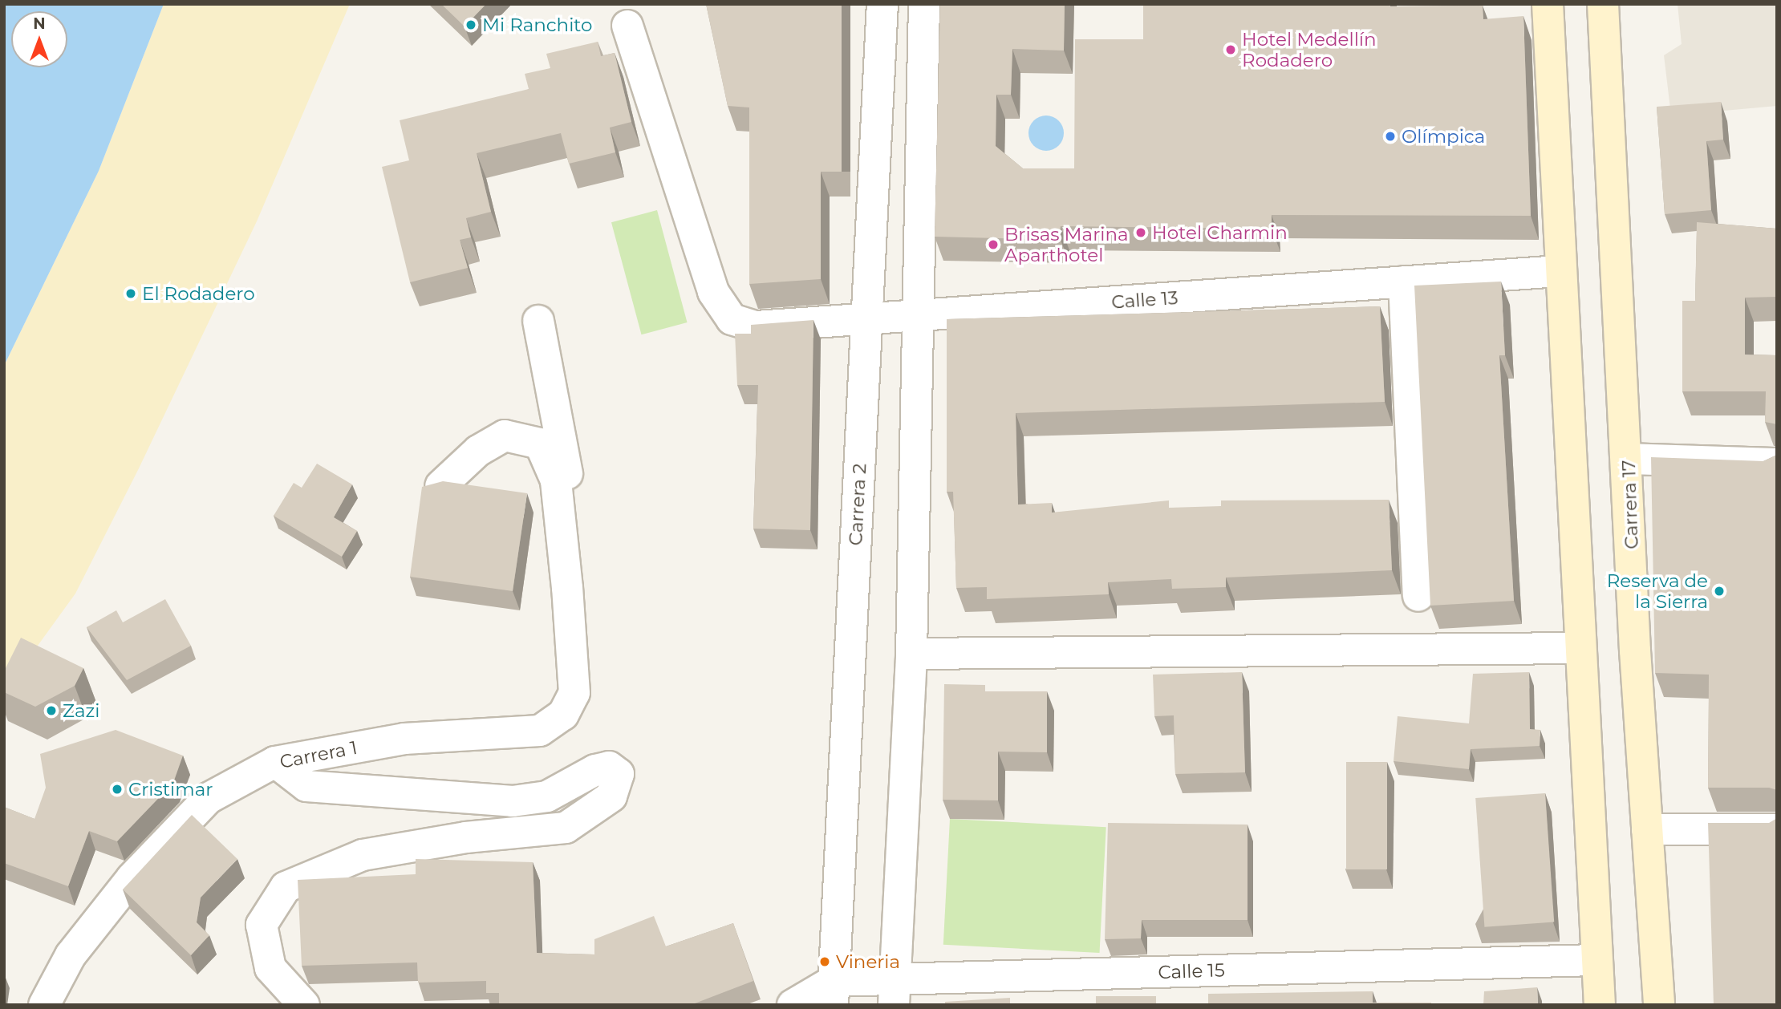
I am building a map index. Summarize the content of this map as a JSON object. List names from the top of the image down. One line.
{"streets":{"main road":["Carrera 17"],"street":["Calle 13","Carrera 2","Carrera 1","Calle 15"]},"crossings":[["Calle 13","Carrera 2"],["Carrera 2","Calle 15"]],"places":["Mi Ranchito","Hotel Medellín Rodadero","Olímpica","Hotel Charmin","Brisas Marina Aparthotel","El Rodadero","Reserva de la Sierra","Zazi","Cristimar","Vineria"],"north":"top"}
